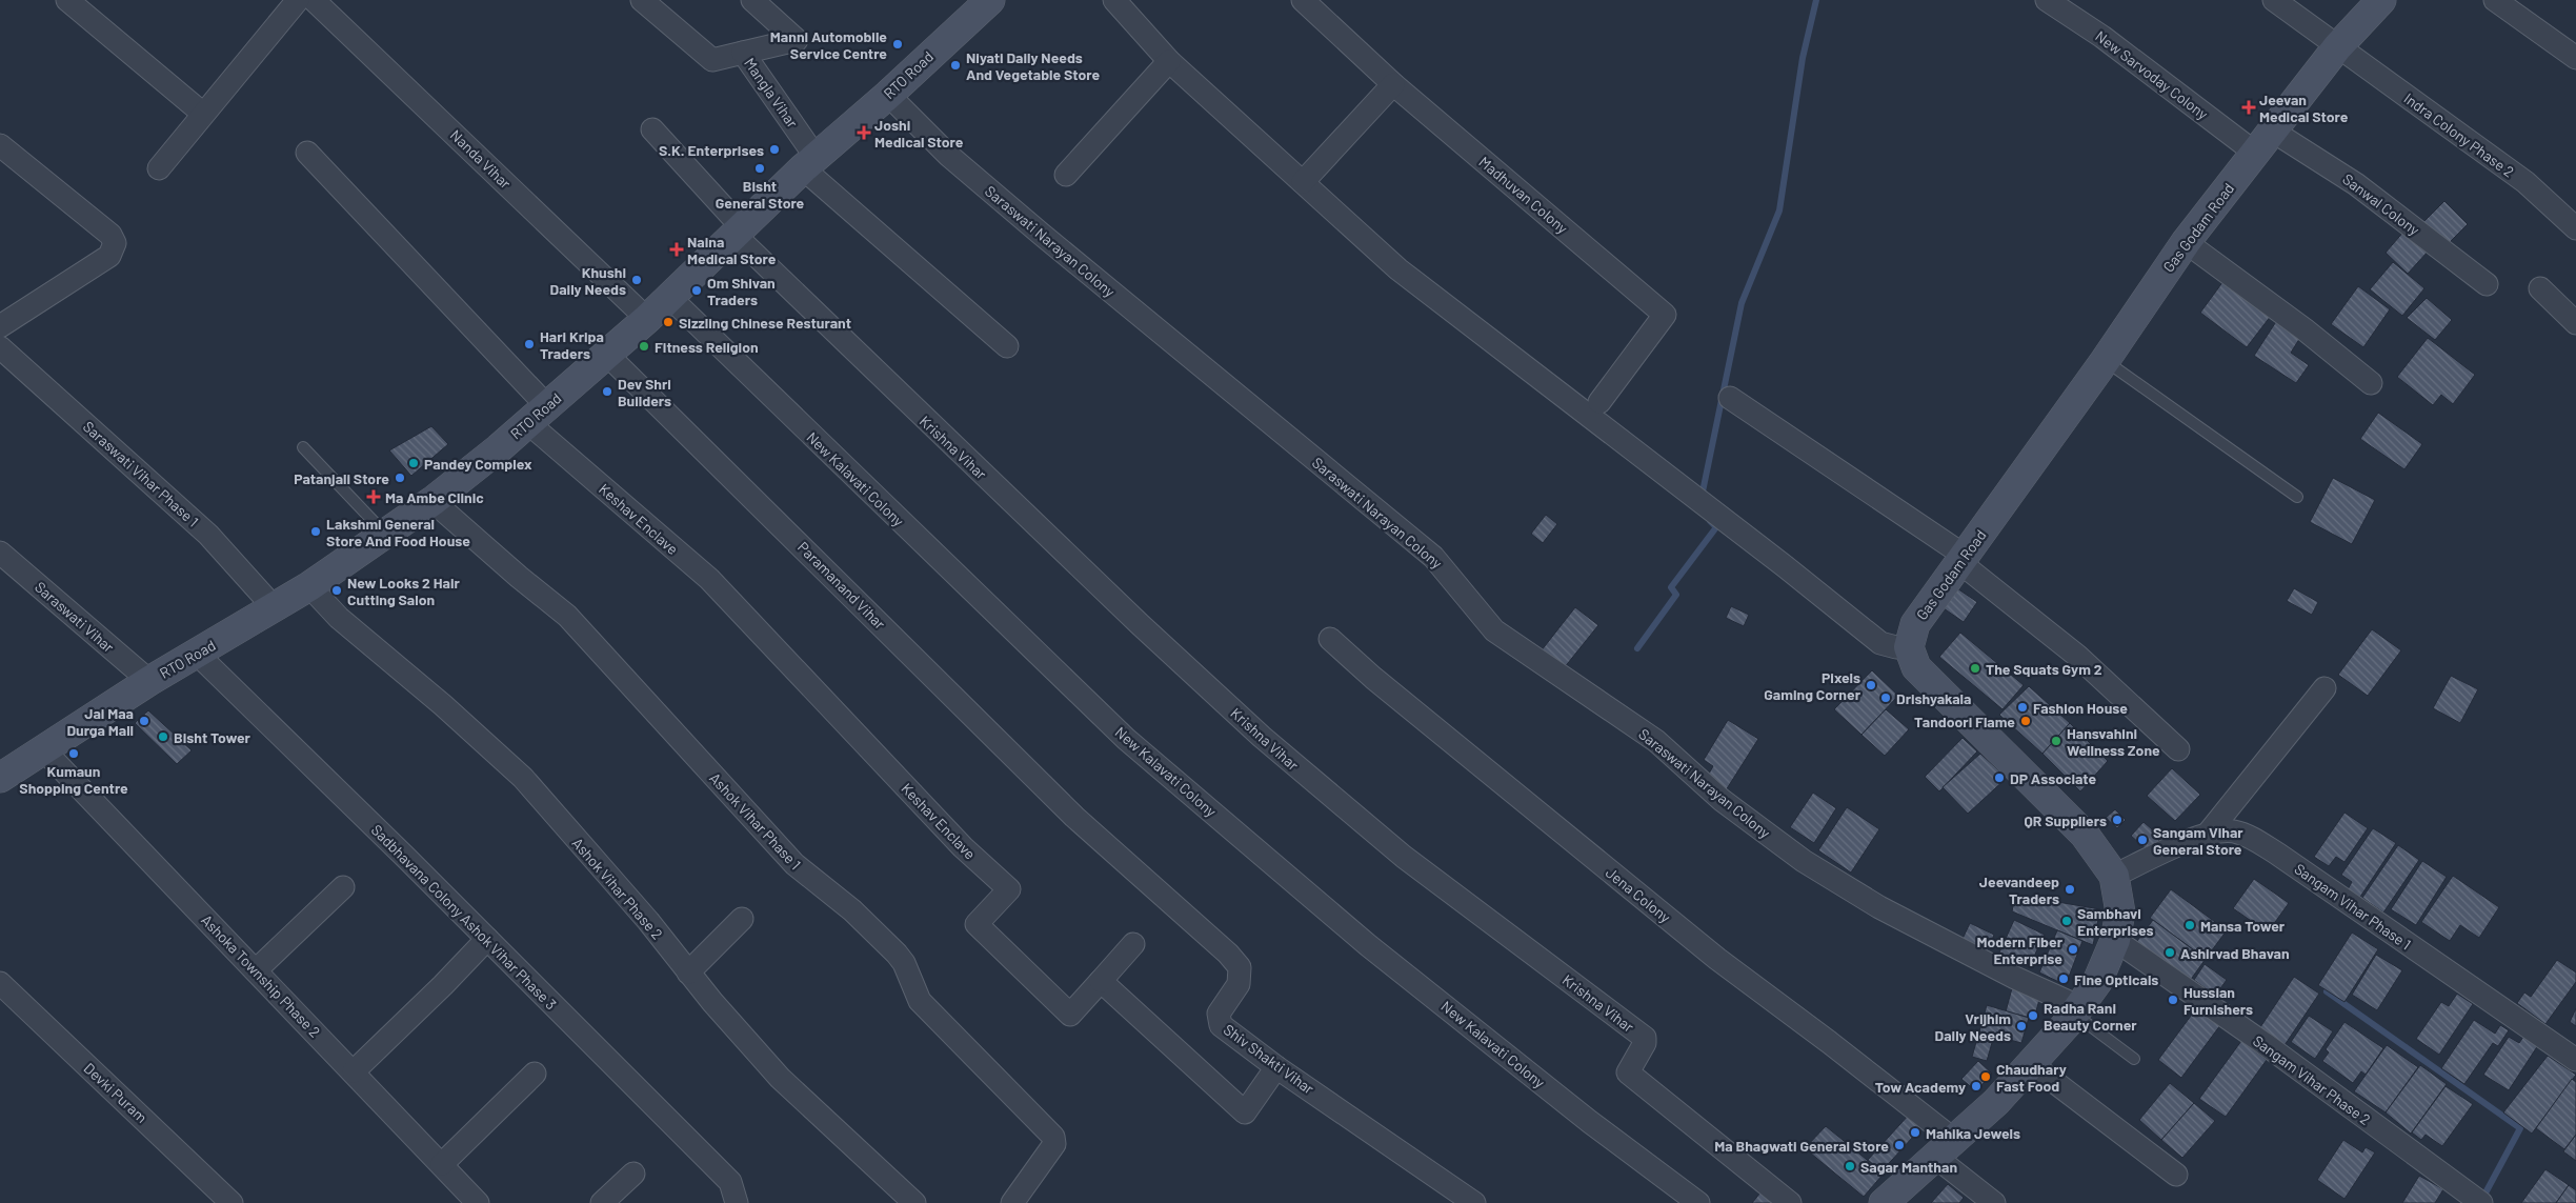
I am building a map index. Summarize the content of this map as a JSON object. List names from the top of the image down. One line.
{"streets":{"main road":["RTO Road","Gas Godam Road"],"street":["New Sarvoday Colony","Mangla Vihar","Indra Colony Phase 2","Nanda Vihar","Madhuvan Colony","Sanwal Colony","Saraswati Narayan Colony","Krishna Vihar","Saraswati Vihar Phase 1","New Kalavati Colony","Keshav Enclave","Paramanand Vihar","Saraswati Vihar","Ashok Vihar Phase 1","Ashok Vihar Phase 2","Jena Colony","Sangam Vihar Phase 1","Sadbhavana Colony Ashok Vihar Phase 3","Ashoka Township Phase 2","Shiv Shakti Vihar","Sangam Vihar Phase 2","Devki Puram"]},"crossings":[["RTO Road","Mangla Vihar"],["RTO Road","Nanda Vihar"],["RTO Road","Saraswati Narayan Colony"],["RTO Road","Krishna Vihar"],["RTO Road","Saraswati Vihar Phase 1"],["RTO Road","New Kalavati Colony"],["RTO Road","Keshav Enclave"],["RTO Road","Paramanand Vihar"],["RTO Road","Saraswati Vihar"],["RTO Road","Ashok Vihar Phase 1"],["RTO Road","Ashok Vihar Phase 2"],["RTO Road","Sadbhavana Colony Ashok Vihar Phase 3"],["RTO Road","Ashoka Township Phase 2"],["New Sarvoday Colony","Sanwal Colony"],["New Sarvoday Colony","Gas Godam Road"],["Indra Colony Phase 2","Gas Godam Road"],["Sanwal Colony","Gas Godam Road"],["Paramanand Vihar","Shiv Shakti Vihar"]],"places":{"other":["Manni Automobile Service Centre","Niyati Daily Needs And Vegetable Store","S.K. Enterprises","Bisht General Store","Khushi Daily Needs","Om Shivan Traders","Sizzling Chinese Resturant","Hari Kripa Traders","Fitness Religion","Dev Shri Builders","Pandey Complex","Patanjali Store","Lakshmi General Store And Food House","New Looks 2 Hair Cutting Salon","The Squats Gym 2","Pixels Gaming Corner","Drishyakala","Fashion House","Jai Maa Durga Mall","Tandoori Flame","Bisht Tower","Hansvahini Wellness Zone","Kumaun Shopping Centre","DP Associate","QR Suppliers","Sangam Vihar General Store","Jeevandeep Traders","Sambhavi Enterprises","Mansa Tower","Modern Fiber Enterprise","Ashirvad Bhavan","Fine Opticals","Hussian Furnishers","Radha Rani Beauty Corner","Vrijhim Daily Needs","Chaudhary Fast Food","Tow Academy","Mahika Jewels","Ma Bhagwati General Store","Sagar Manthan"],"health":["Jeevan Medical Store","Joshi Medical Store","Naina Medical Store","Ma Ambe Clinic"]}}
